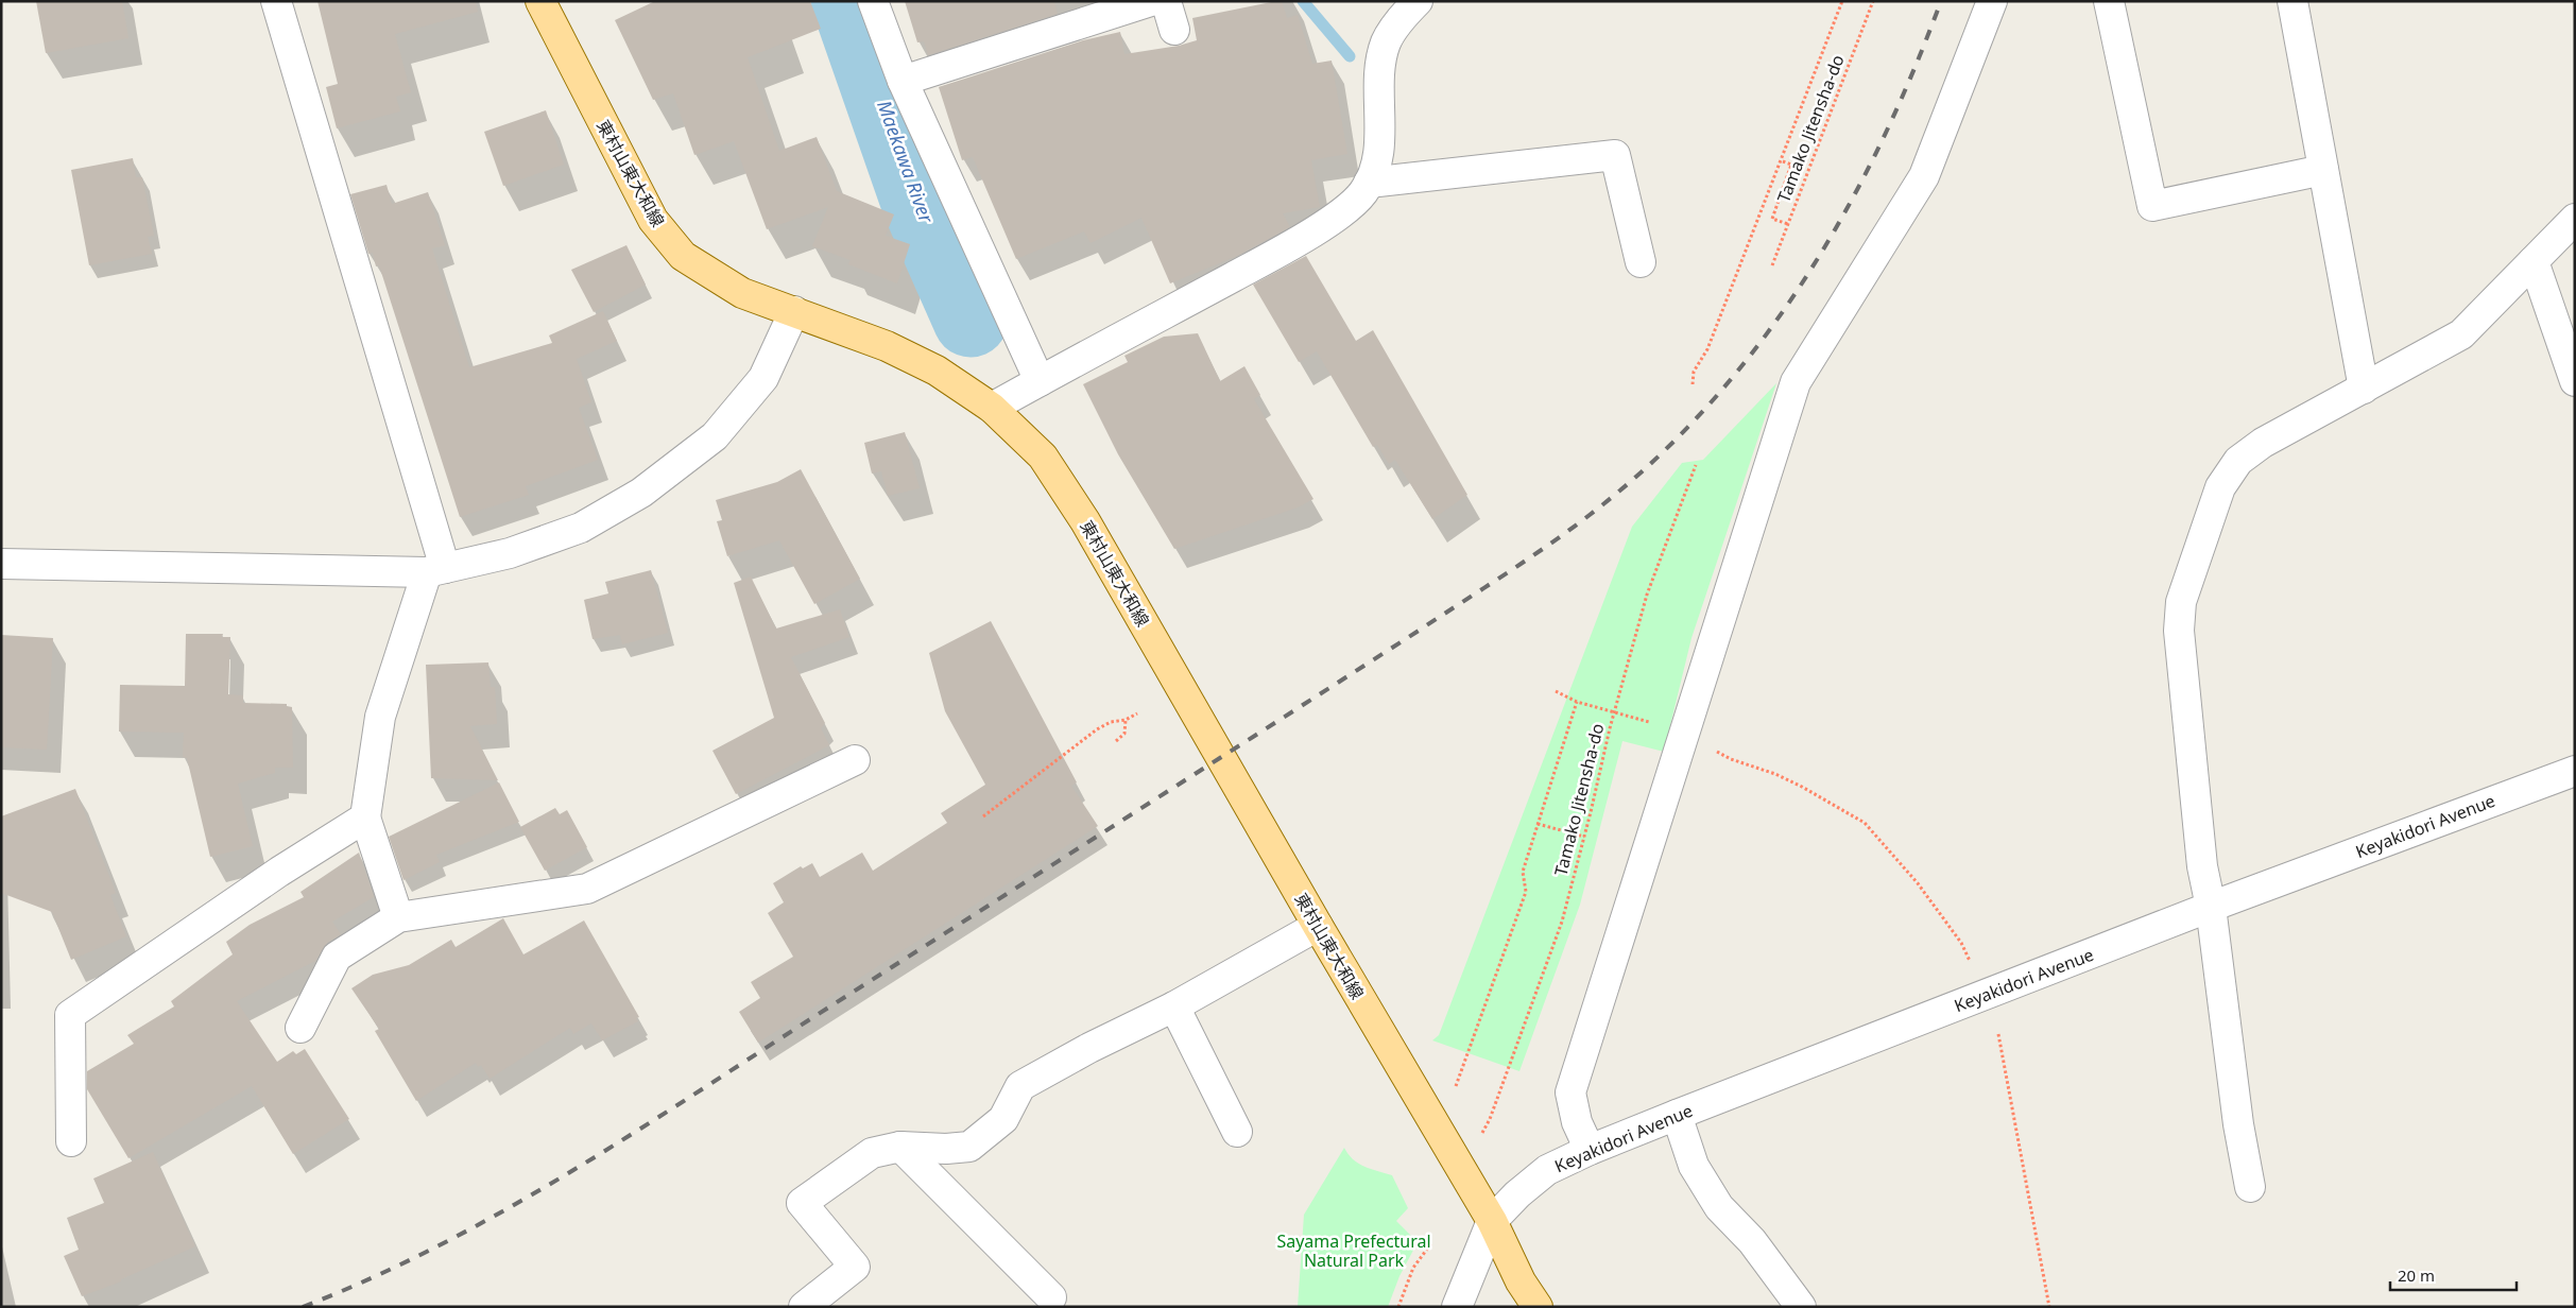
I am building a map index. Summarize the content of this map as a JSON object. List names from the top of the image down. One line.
{"streets":{"main road":["東村山東大和線"],"street":["Keyakidori Avenue"],"path":["Tamako Jitensha-do"]},"crossings":[["東村山東大和線","Keyakidori Avenue"]],"water":["Maekawa River"],"parks":["Sayama Prefectural Natural Park"],"scale_bar":"20 m"}
